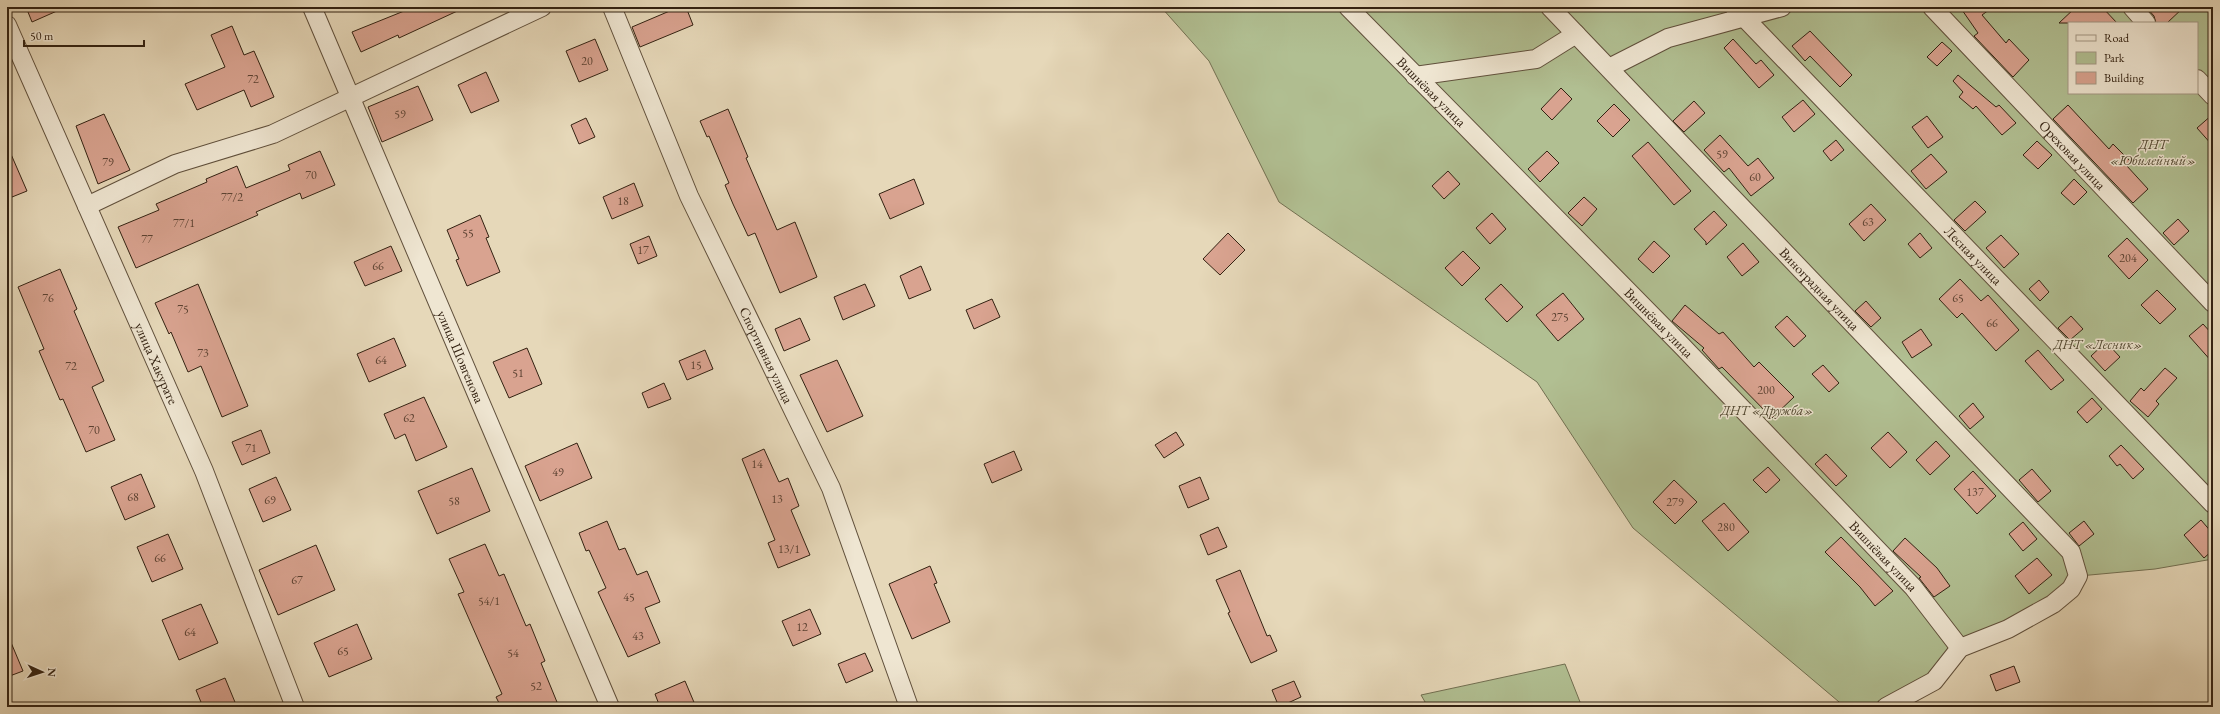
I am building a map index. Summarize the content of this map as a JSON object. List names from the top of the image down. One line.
{"streets":{"street":["Вишнёвая улица","Ореховая улица","Лесная улица","Виноградная улица","Спортивная улица","улица Шовгенова","улица Хакурате"]},"crossings":[["Вишнёвая улица","Виноградная улица"]],"parks":["ДНТ «Юбилейный»","ДНТ «Лесник»","ДНТ «Дружба»"],"house_numbers":["20","72","59","59","79","70","60","77/2","18","63","77/1","55","77","17","204","66","76","65","75","275","66","73","64","15","72","51","200","62","70","71","14","49","137","68","13","69","58","279","280","13/1","66","67","45","54/1","12","64","43","65","54","52"],"legend":["Road","Park","Building"],"scale_bar":"50 m","north":"right"}
